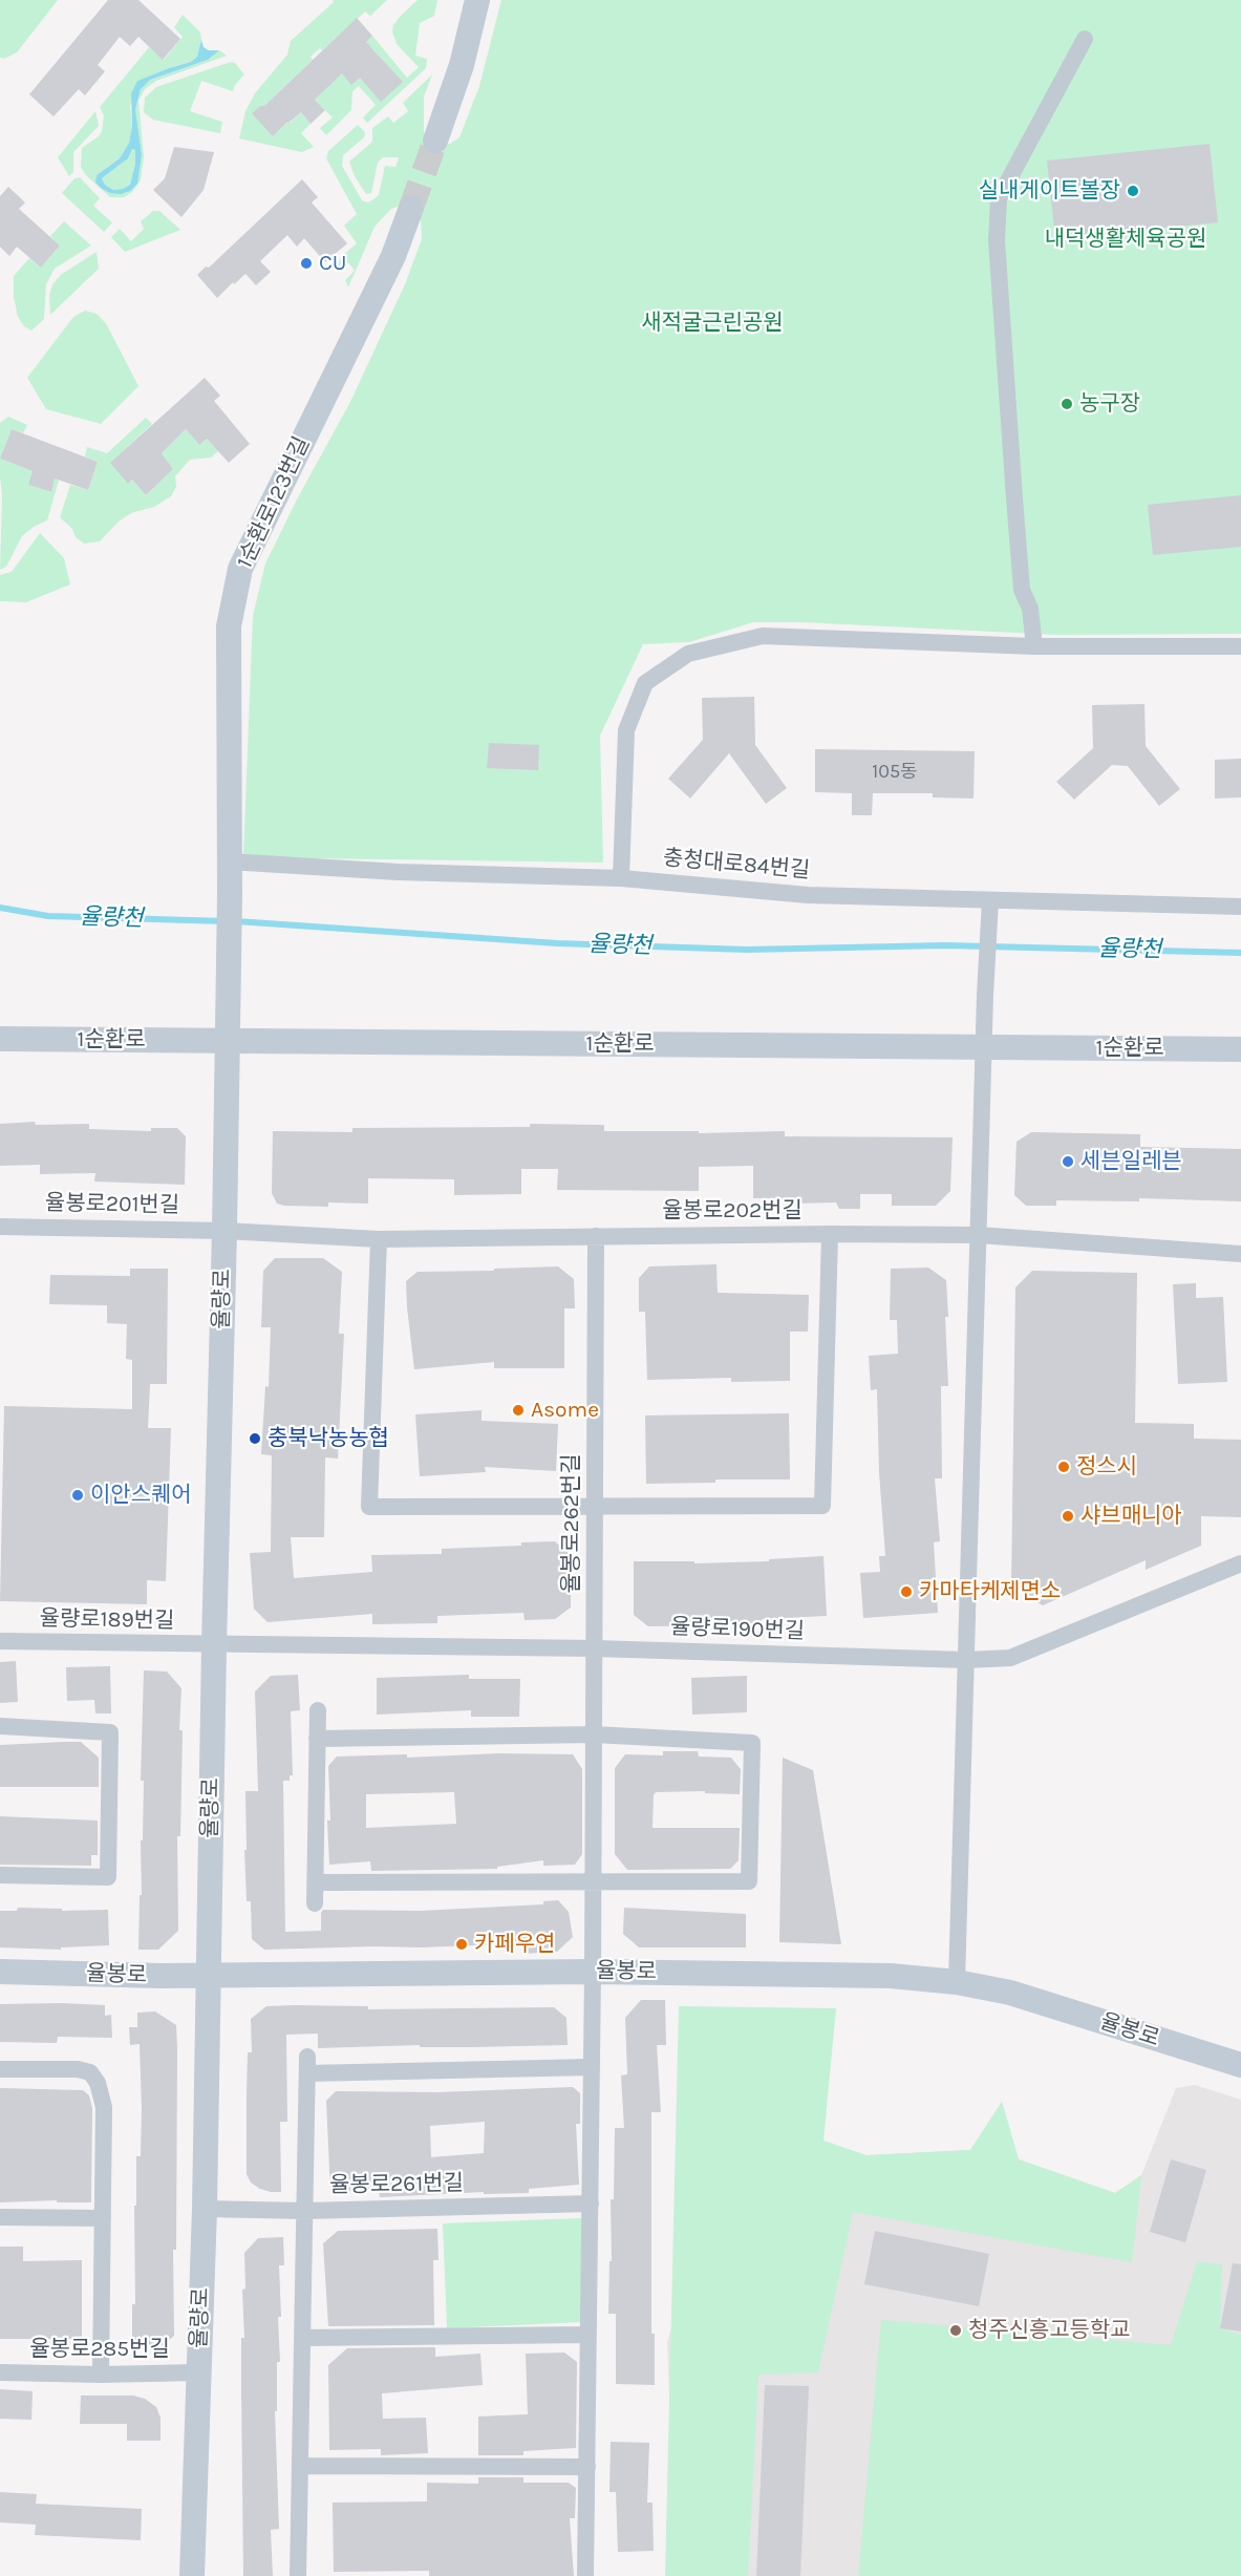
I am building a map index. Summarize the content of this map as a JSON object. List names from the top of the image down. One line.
{"streets":{"street":["1순환로123번길","충청대로84번길","1순환로","율봉로201번길","율봉로202번길","율량로","율봉로262번길","율량로189번길","율량로190번길","율봉로","율봉로261번길","율봉로285번길"]},"crossings":[["1순환로123번길","충청대로84번길"],["1순환로123번길","율량로"],["1순환로","율량로"],["율봉로201번길","율봉로202번길"],["율봉로201번길","율량로"],["율봉로202번길","율량로"],["율봉로202번길","율봉로262번길"],["율량로","율량로189번길"],["율량로","율량로190번길"],["율량로","율봉로"],["율량로","율봉로261번길"],["율량로","율봉로285번길"],["율봉로262번길","율량로190번길"],["율봉로262번길","율봉로"],["율량로189번길","율량로190번길"]],"water":["율량천"],"parks":["내덕생활체육공원","새적굴근린공원"],"places":["실내게이트볼장","CU","농구장","세븐일레븐","Asome","충북낙농농협","정스시","이안스퀘어","샤브매니아","카마타케제면소","카페우연","청주신흥고등학교"],"house_numbers":["105동"]}
